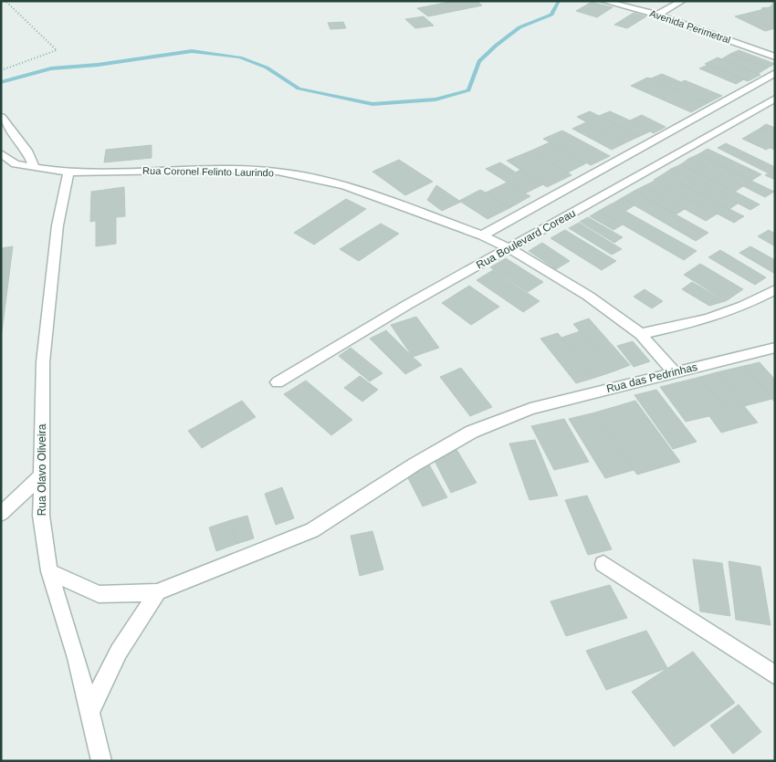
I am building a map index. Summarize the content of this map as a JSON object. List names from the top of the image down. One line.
{"streets":{"street":["Avenida Perimetral","Rua Coronel Felinto Laurindo","Rua Boulevard Coreau","Rua das Pedrinhas","Rua Olavo Oliveira"]},"crossings":[["Rua Coronel Felinto Laurindo","Rua Boulevard Coreau"],["Rua Coronel Felinto Laurindo","Rua das Pedrinhas"],["Rua Coronel Felinto Laurindo","Rua Olavo Oliveira"]]}
